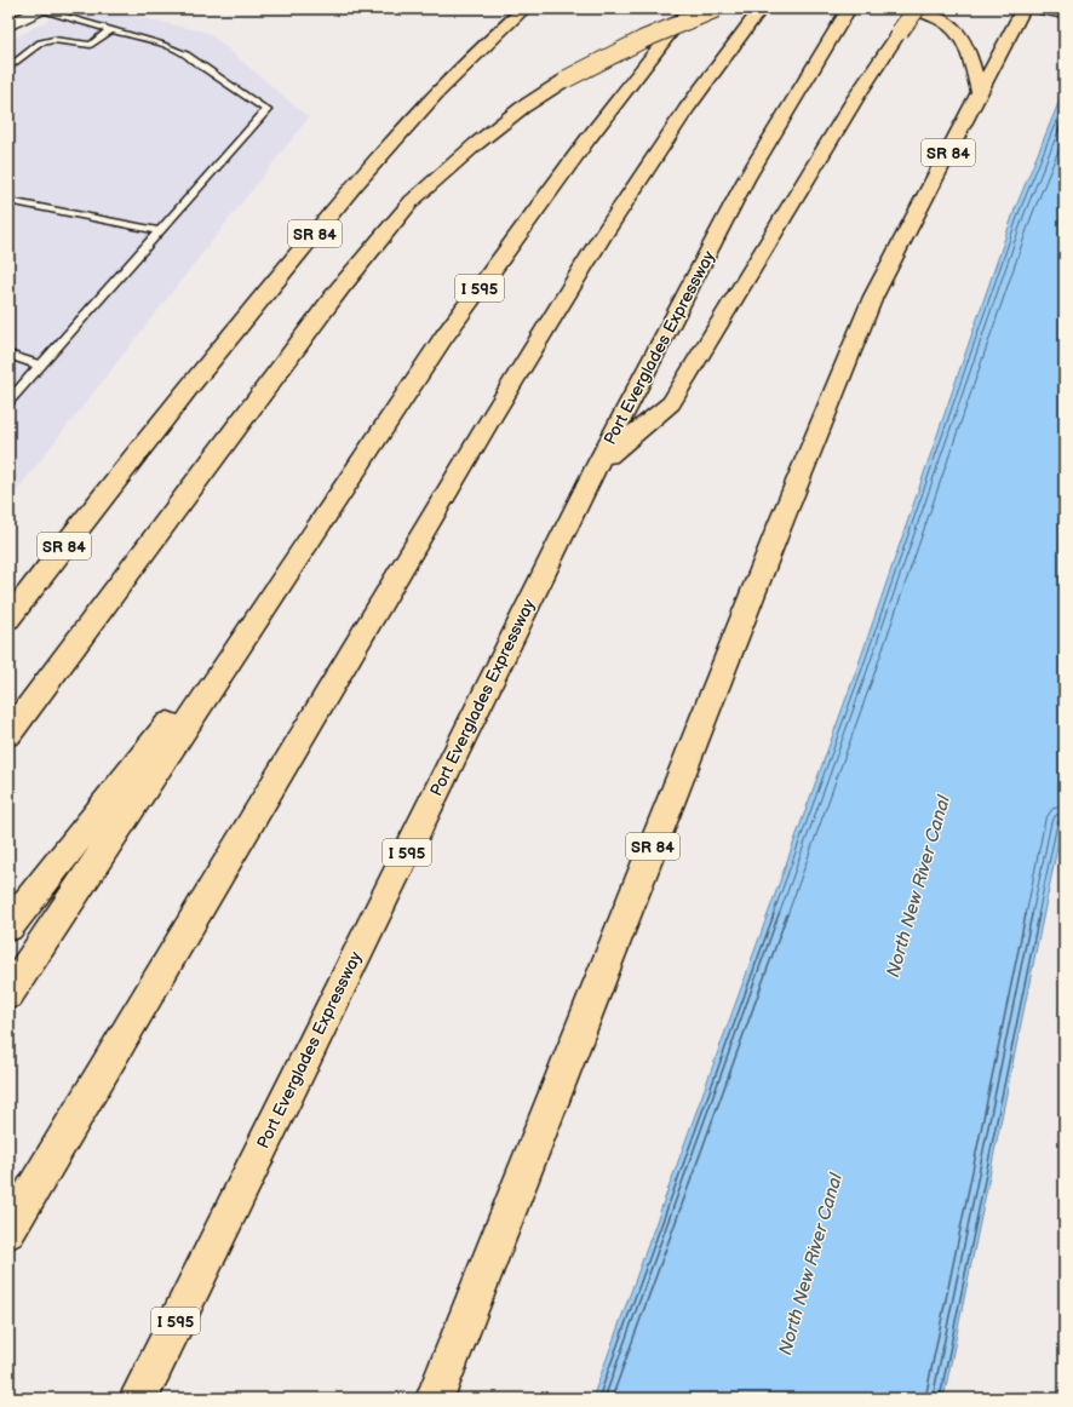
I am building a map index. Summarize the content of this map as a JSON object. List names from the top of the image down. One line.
{"streets":{"main road":["SR 84","I 595","Port Everglades Expressway"]},"water":["North New River Canal"]}
